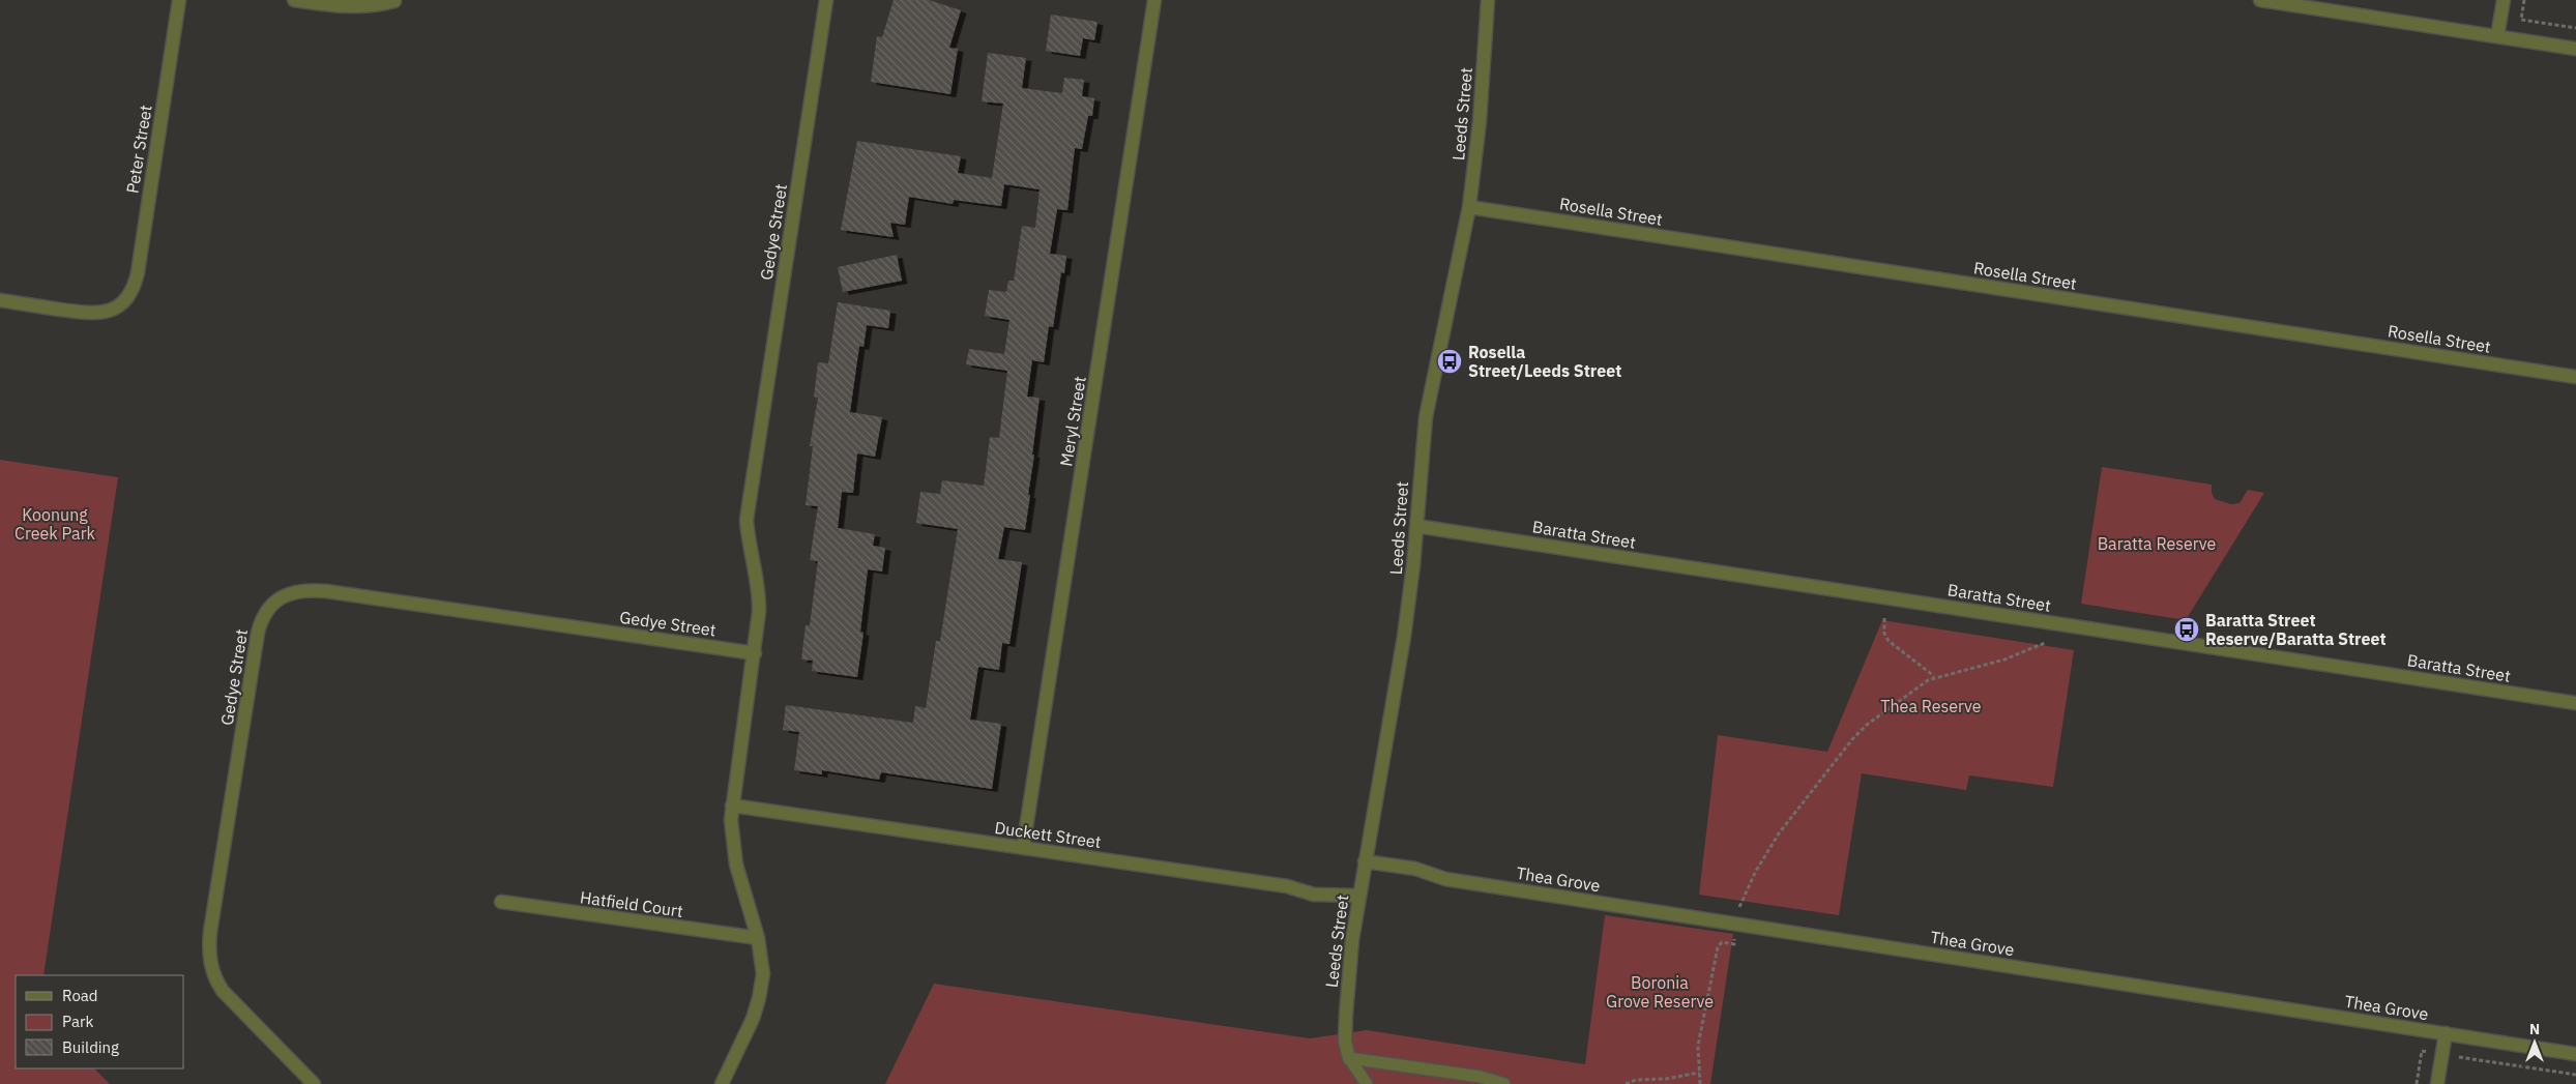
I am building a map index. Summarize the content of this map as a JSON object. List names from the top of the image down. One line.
{"streets":{"street":["Leeds Street","Peter Street","Rosella Street","Gedye Street","Meryl Street","Baratta Street","Duckett Street","Thea Grove","Hatfield Court"]},"crossings":[["Leeds Street","Rosella Street"],["Leeds Street","Baratta Street"],["Leeds Street","Duckett Street"],["Leeds Street","Thea Grove"],["Gedye Street","Duckett Street"],["Gedye Street","Hatfield Court"],["Meryl Street","Duckett Street"]],"parks":["Koonung Creek Park","Baratta Reserve","Thea Reserve","Boronia Grove Reserve"],"places":{"bus stop":["Rosella Street/Leeds Street","Baratta Street Reserve/Baratta Street"]},"legend":["Road","Park","Building"],"north":"top"}
